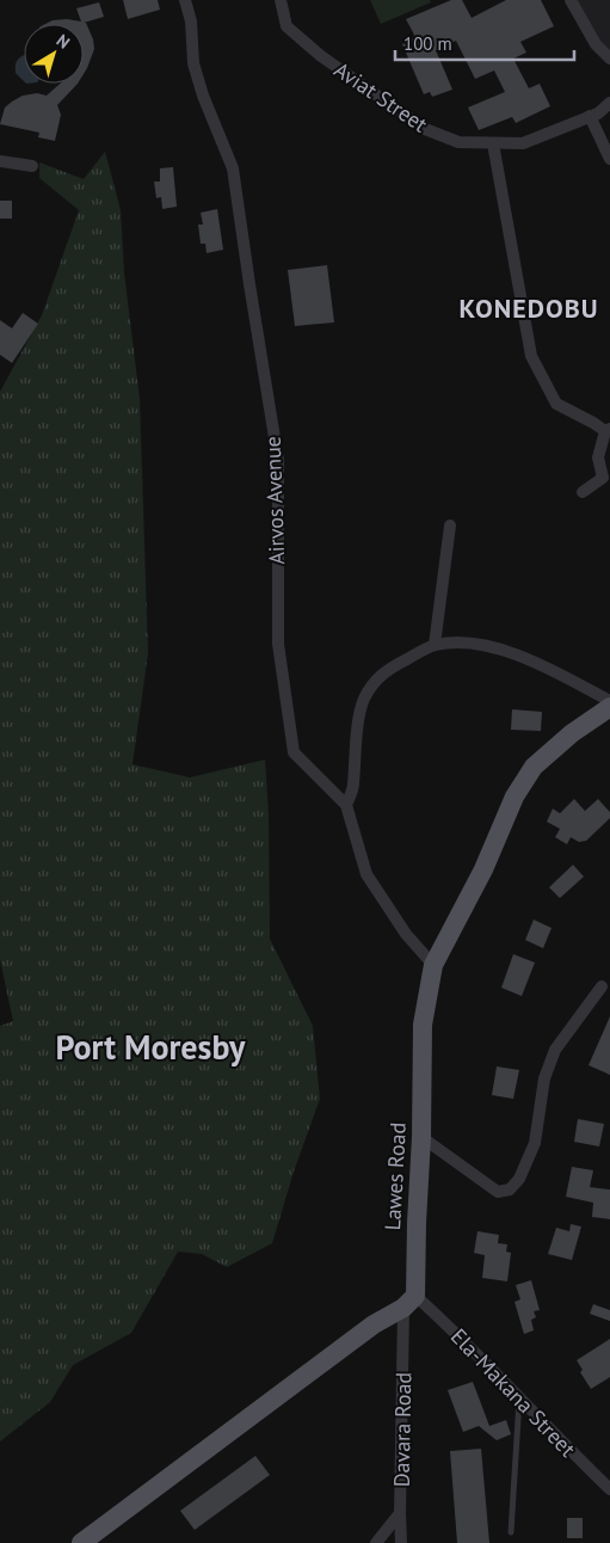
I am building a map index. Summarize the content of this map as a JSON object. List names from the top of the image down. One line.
{"streets":{"main road":["Lawes Road"],"street":["Aviat Street","Airvos Avenue","Ela-Makana Street","Davara Road"]},"crossings":[["Airvos Avenue","Lawes Road"],["Lawes Road","Ela-Makana Street"],["Lawes Road","Davara Road"],["Ela-Makana Street","Davara Road"]],"districts":["KONEDOBU","Port Moresby"],"scale_bar":"100 m","north":"top right"}
